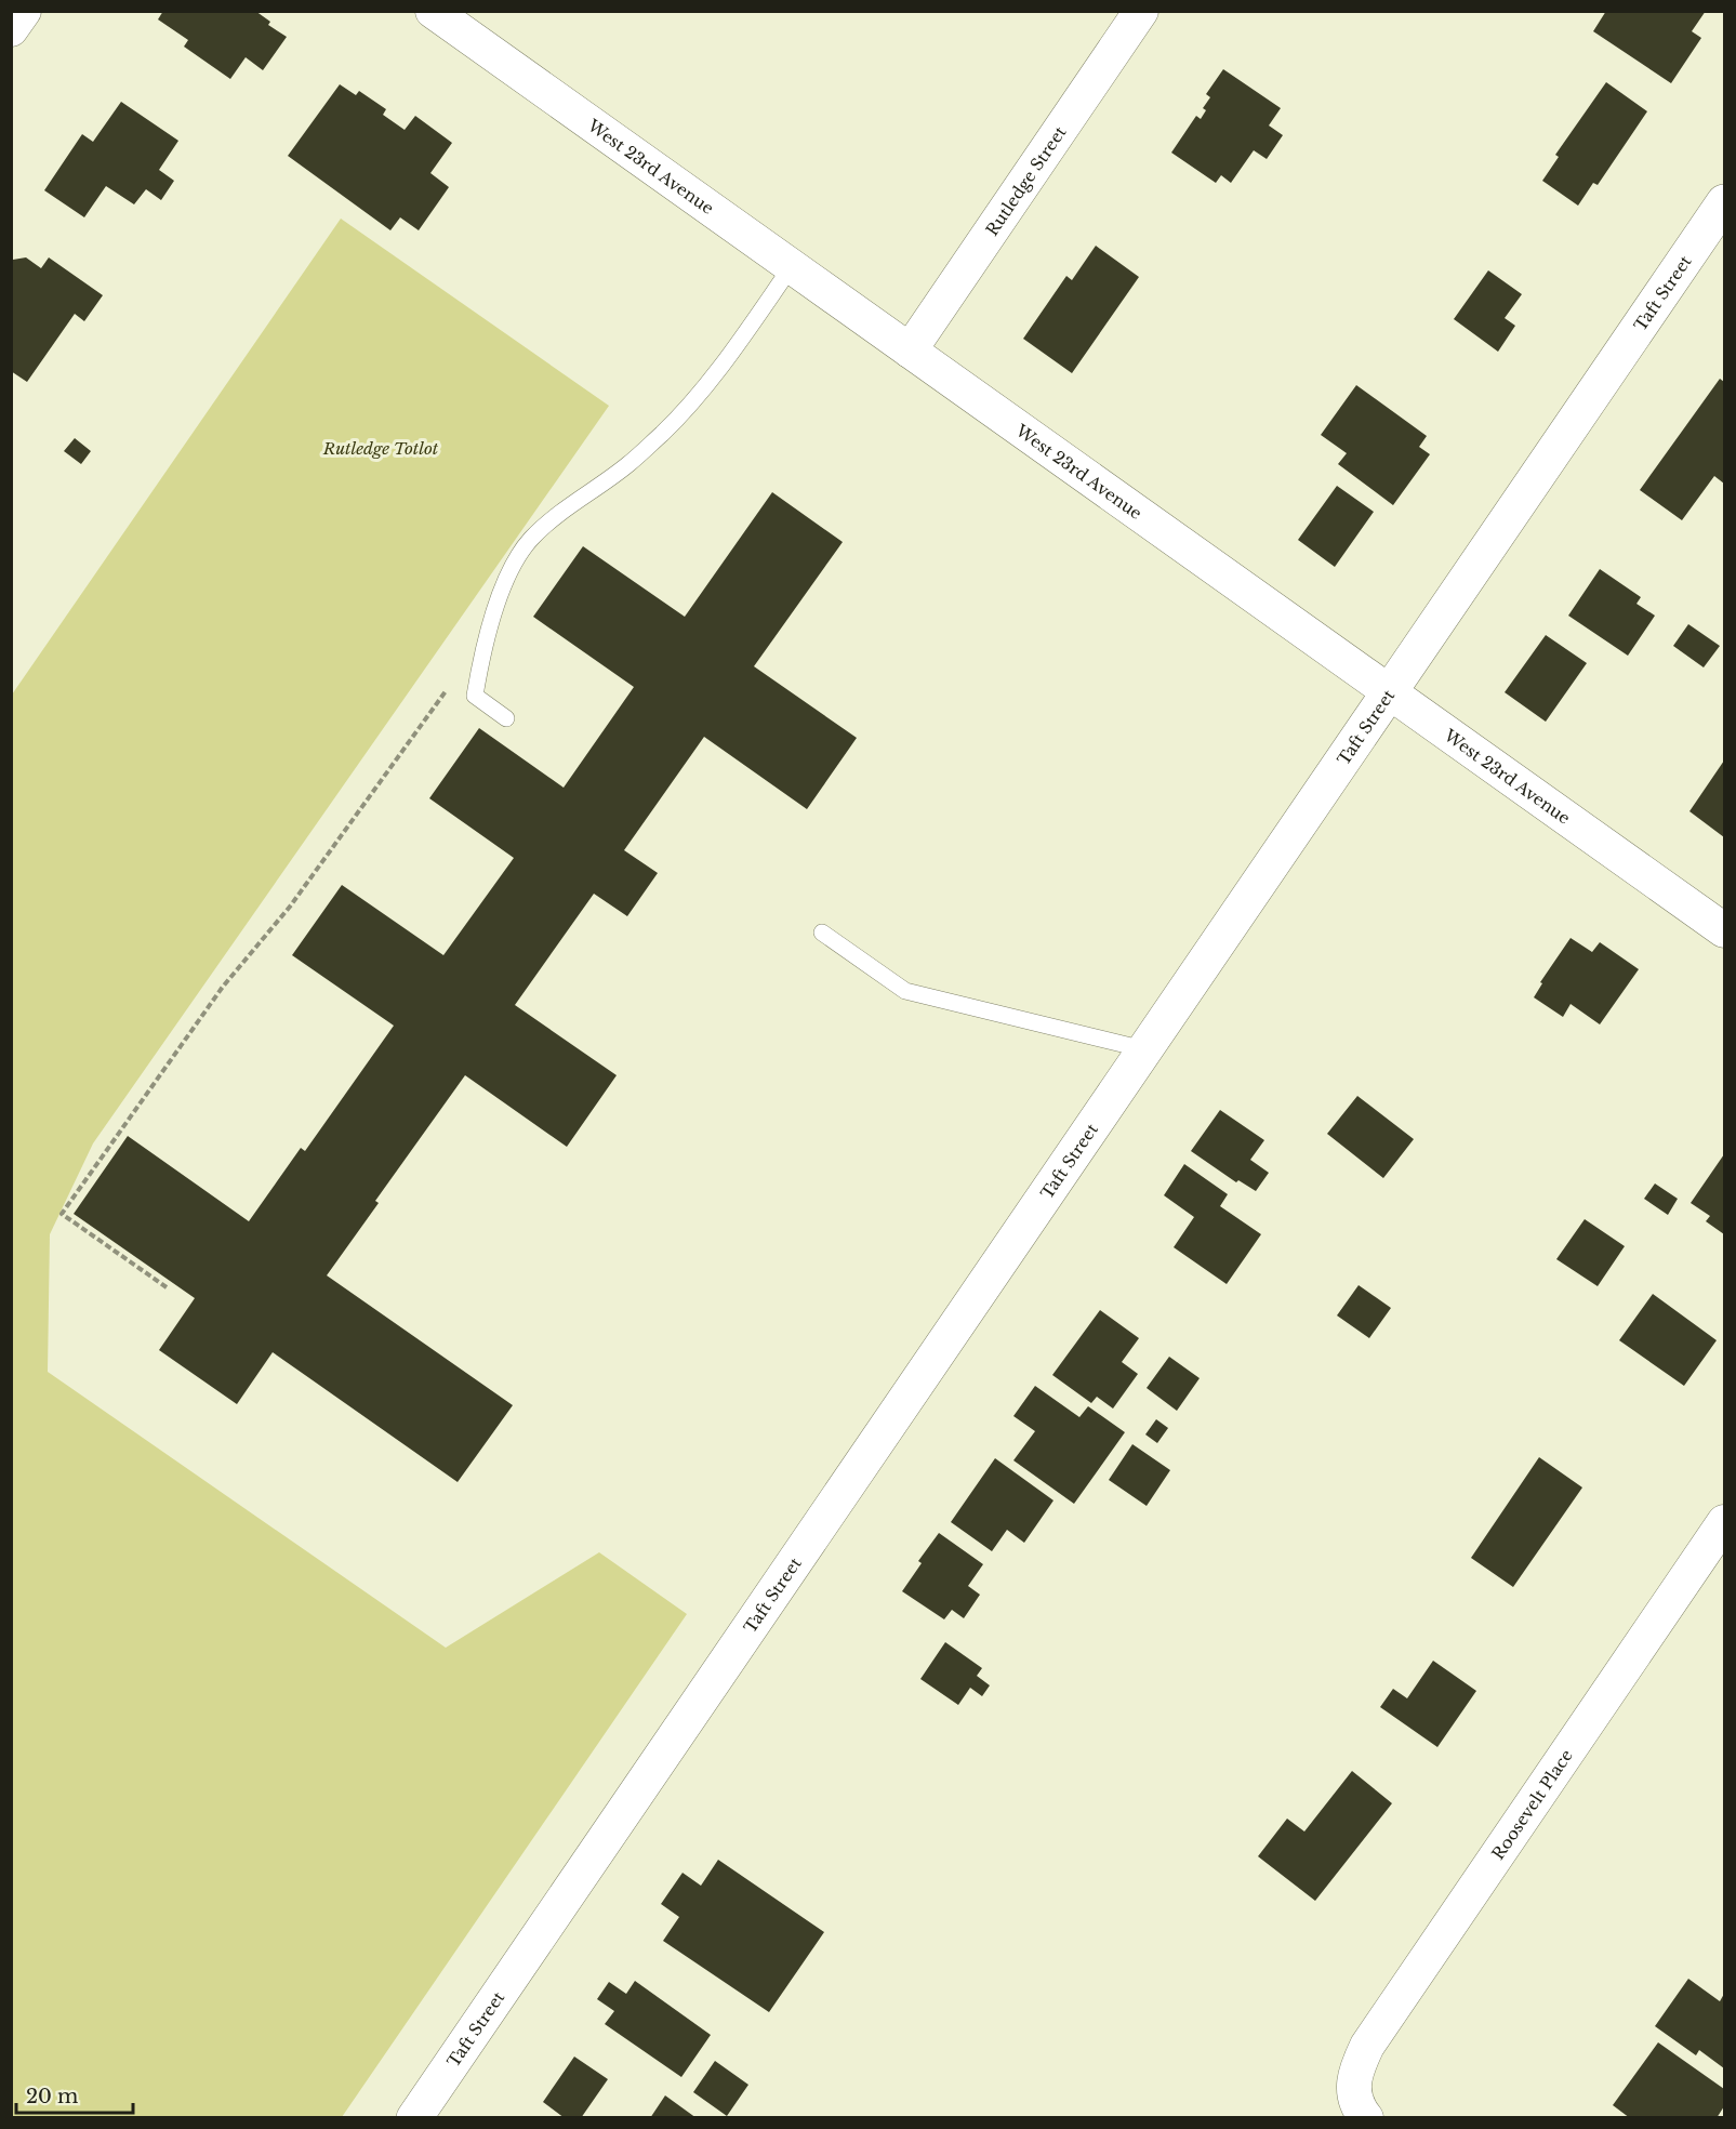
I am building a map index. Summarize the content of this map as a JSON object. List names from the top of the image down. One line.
{"streets":{"street":["West 23rd Avenue","Rutledge Street","Taft Street","Roosevelt Place"]},"crossings":[["West 23rd Avenue","Rutledge Street"],["West 23rd Avenue","Taft Street"]],"parks":["Rutledge Totlot"],"scale_bar":"20 m"}
